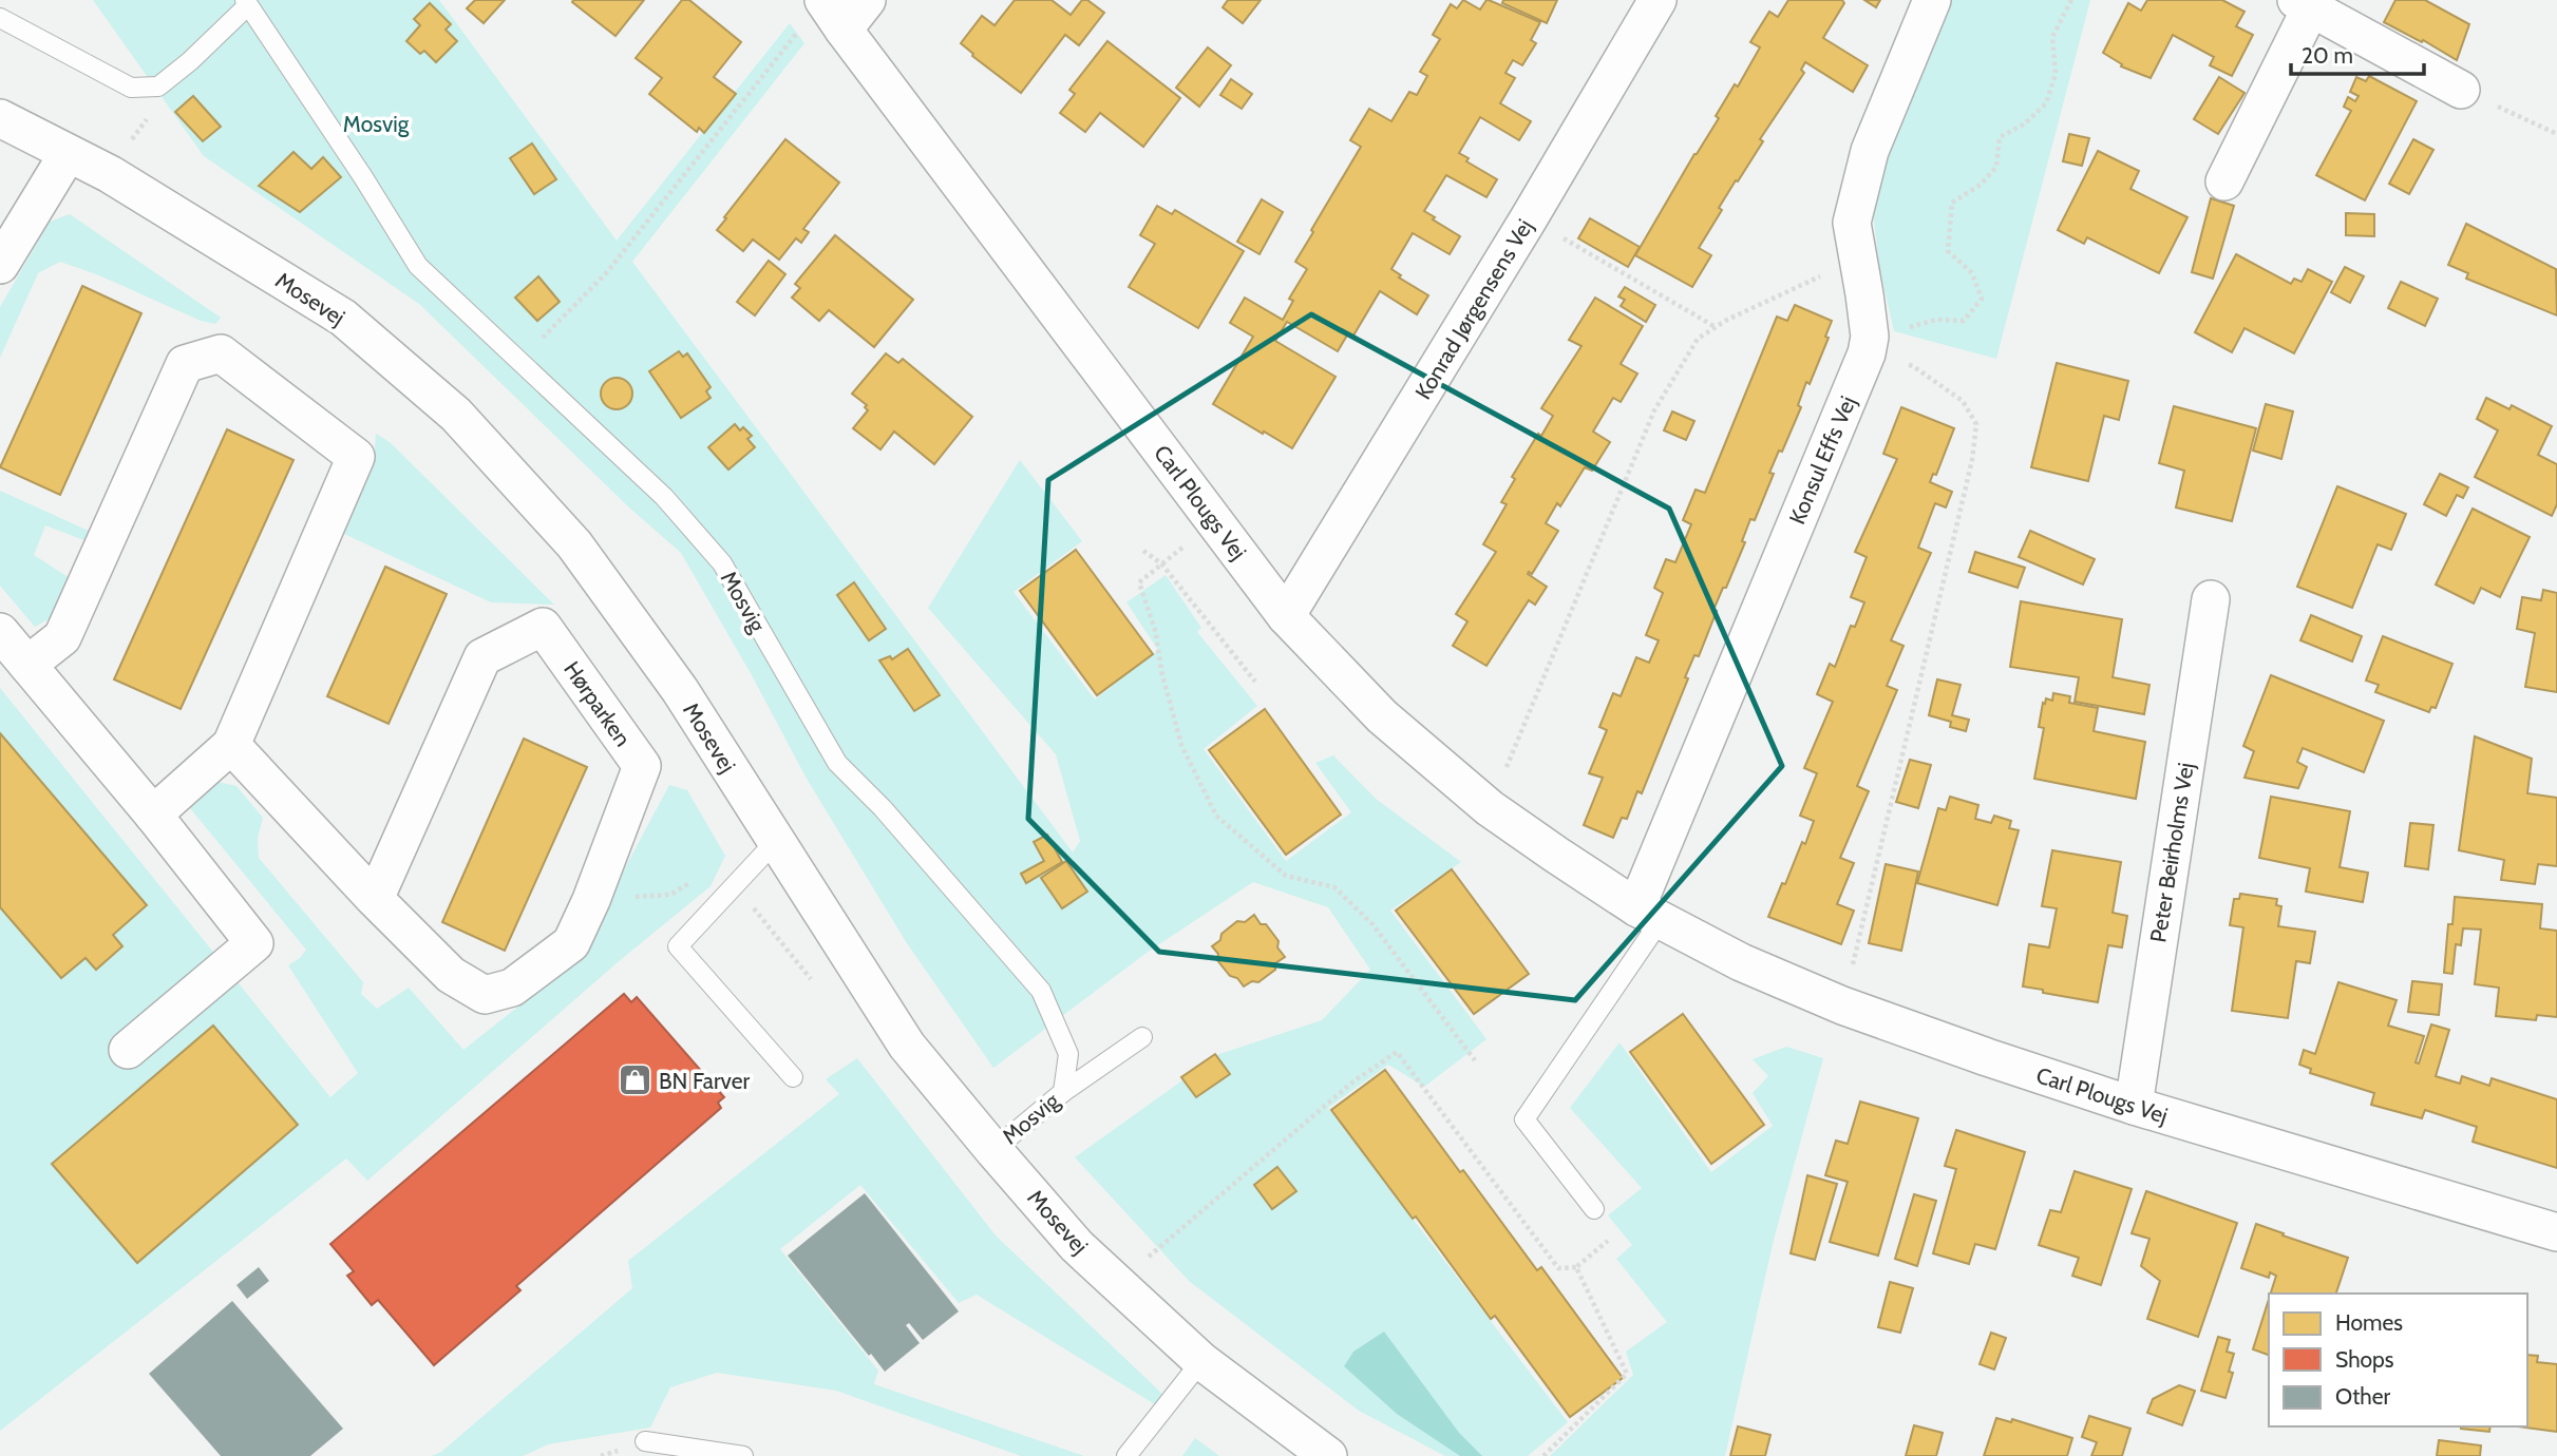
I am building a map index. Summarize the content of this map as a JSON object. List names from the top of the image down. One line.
{"streets":{"street":["Mosevej","Konrad Jørgensens Vej","Konsul Effs Vej","Carl Plougs Vej","Hørparken","Peter Beirholms Vej"],"lane":["Mosvig"]},"crossings":[["Mosevej","Mosvig"],["Konrad Jørgensens Vej","Carl Plougs Vej"],["Konsul Effs Vej","Carl Plougs Vej"],["Carl Plougs Vej","Peter Beirholms Vej"]],"parks":["Mosvig"],"places":{"shop":["BN Farver"]},"legend":["Homes","Shops","Other"],"scale_bar":"20 m"}
